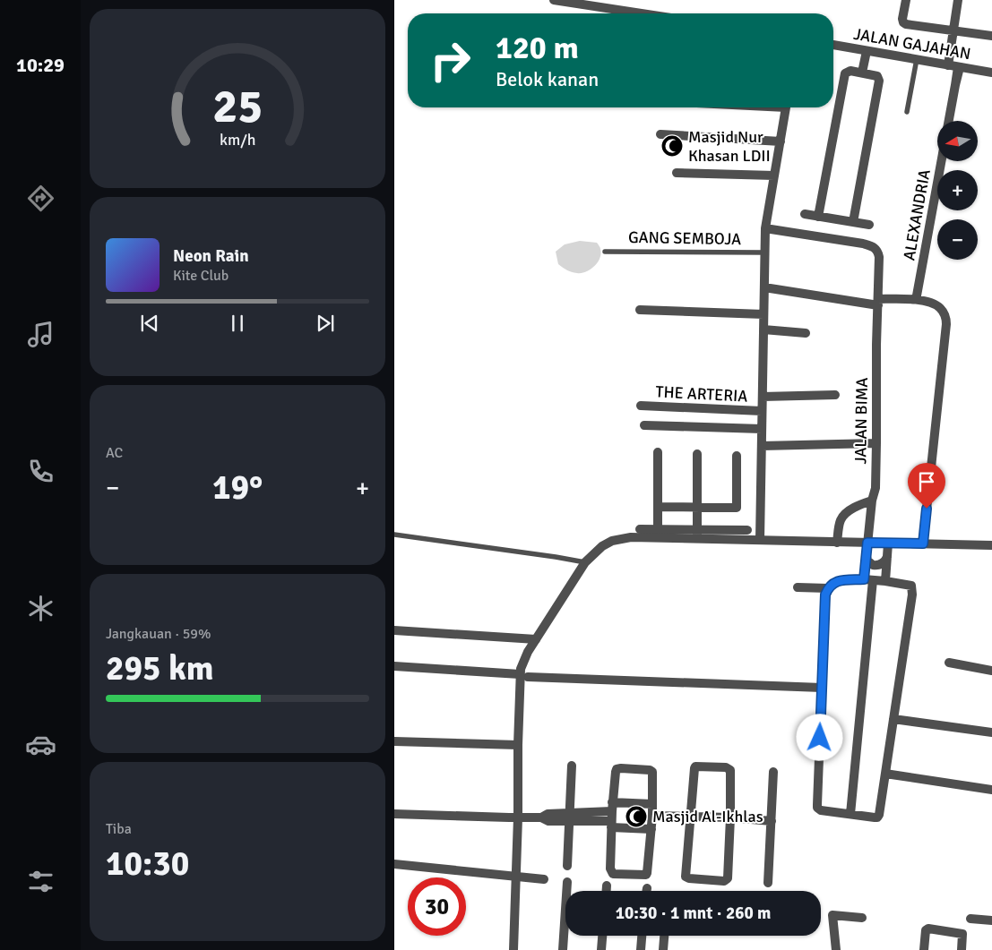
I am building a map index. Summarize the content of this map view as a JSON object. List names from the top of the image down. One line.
{"streets":{"street":["JALAN GAJAHAN","ALEXANDRIA","THE ARTERIA","JALAN BIMA"],"lane":["GANG SEMBOJA"]},"places":{"mosque":["Masjid Nur Khasan LDII","Masjid Al-Ikhlas"]},"north":"left","page":{"tabs":"10:29","turn":["120 m","Belok kanan"],"map_buttons":["+","−"],"song":["Neon Rain","Kite Club"],"tile":["AC",["Jangkauan · 59%","295 km"],["Tiba","10:30"]],"heat":["−","19°","+"],"limit":"30","trip":"10:30 · 1 mnt · 260 m","gauge":["25","km/h"]}}
